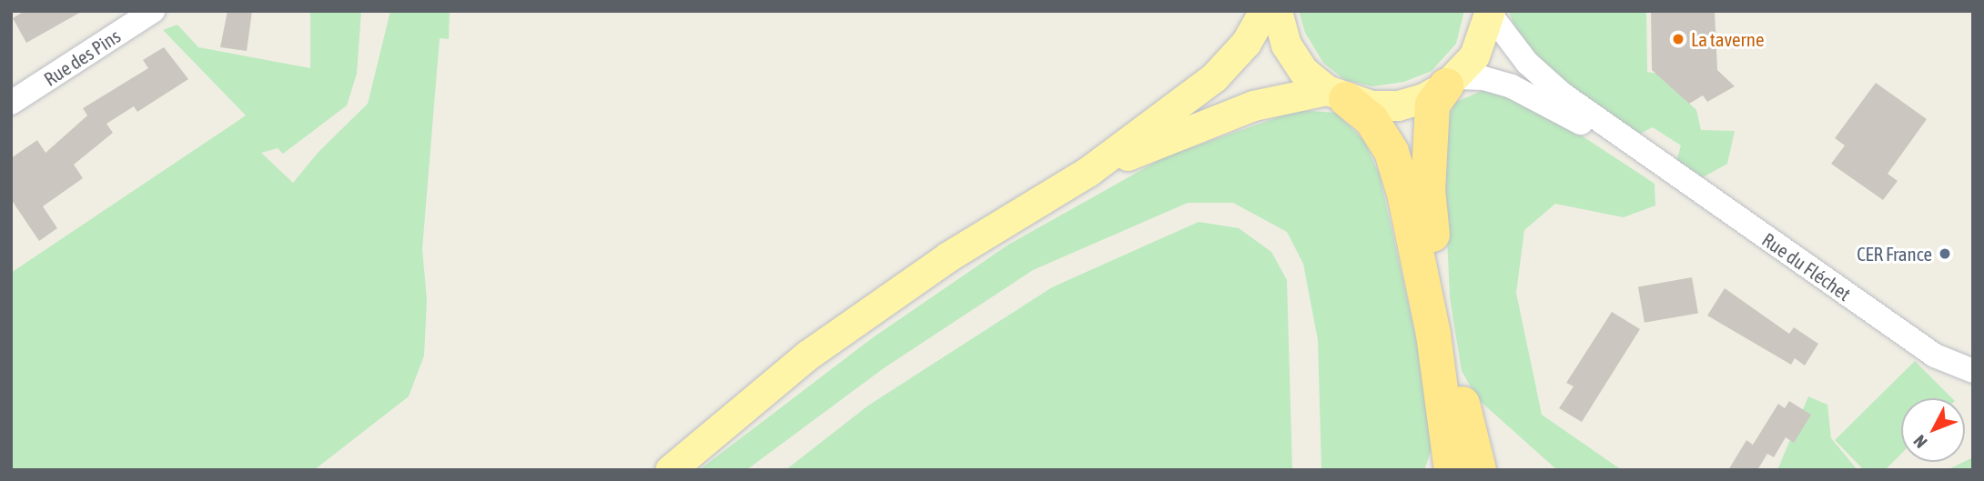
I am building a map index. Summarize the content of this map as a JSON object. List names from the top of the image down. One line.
{"streets":{"street":["Rue des Pins","Rue du Fléchet"]},"places":["La taverne","CER France"],"north":"bottom left"}
